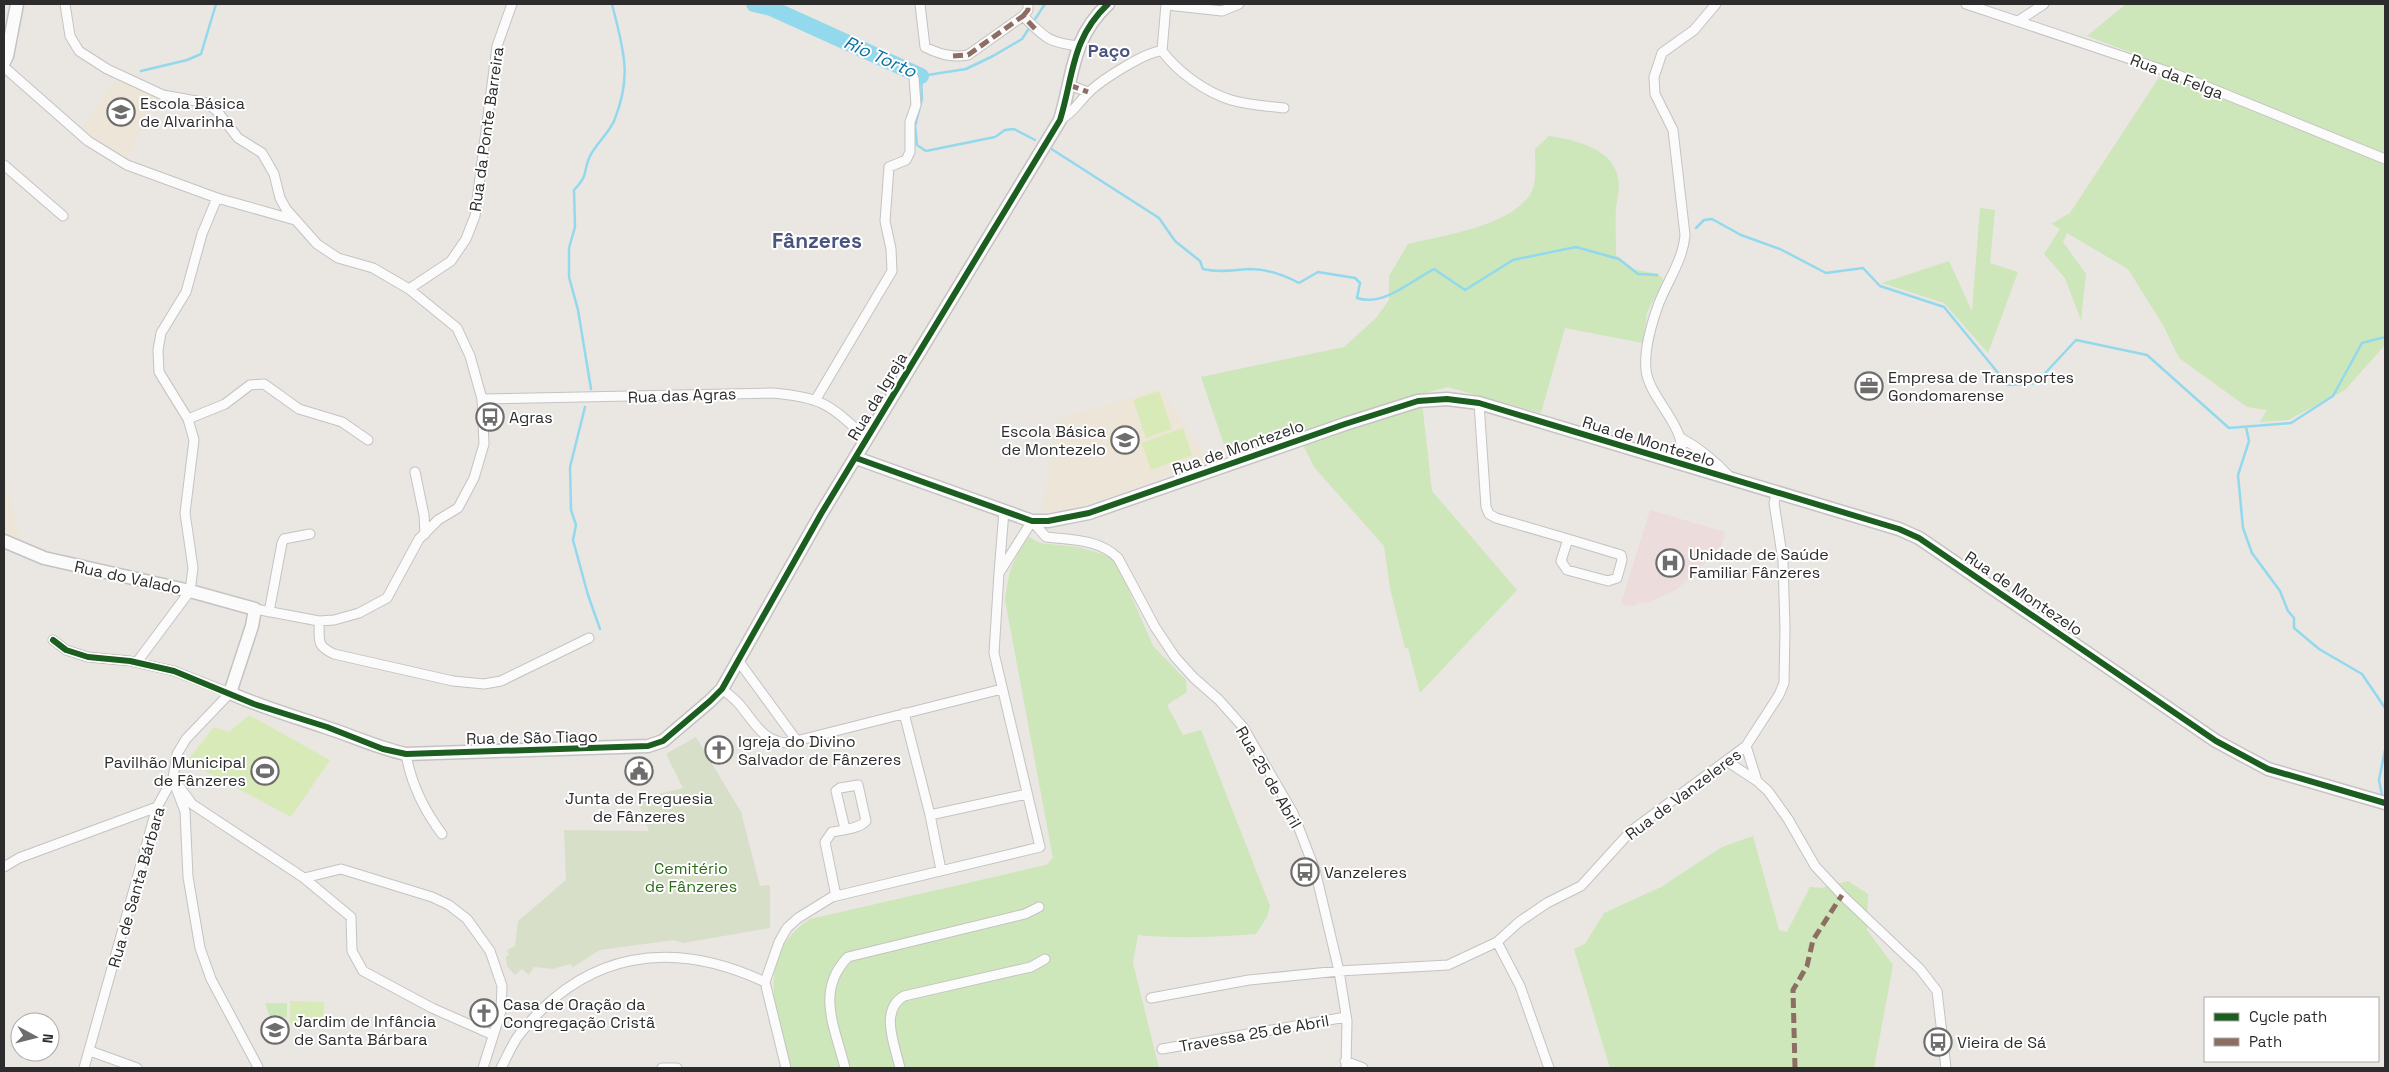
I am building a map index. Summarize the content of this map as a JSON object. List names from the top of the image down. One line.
{"streets":{"street":["Rua da Felga","Rua da Ponte Barreira","Rua das Agras","Rua da Igreja","Rua de Montezelo","Rua do Valado","Rua de São Tiago","Rua 25 de Abril","Rua de Vanzeleres","Rua de Santa Bárbara","Travessa 25 de Abril"]},"crossings":[["Rua das Agras","Rua da Igreja"],["Rua da Igreja","Rua de Montezelo"],["Rua da Igreja","Rua de São Tiago"],["Rua de Montezelo","Rua 25 de Abril"],["Rua de Montezelo","Rua de Vanzeleres"],["Rua do Valado","Rua de Santa Bárbara"],["Rua de São Tiago","Rua de Santa Bárbara"],["Rua 25 de Abril","Rua de Vanzeleres"],["Rua 25 de Abril","Travessa 25 de Abril"]],"districts":["Paço","Fânzeres"],"water":["Rio Torto"],"parks":["Cemitério de Fânzeres"],"places":{"school or university":["Escola Básica de Alvarinha","Escola Básica de Montezelo","Jardim de Infância de Santa Bárbara"],"office":["Empresa de Transportes Gondomarense"],"bus stop":["Agras","Vanzeleres","Vieira de Sá"],"hospital":["Unidade de Saúde Familiar Fânzeres"],"church":["Igreja do Divino Salvador de Fânzeres","Casa de Oração da Congregação Cristã"],"sports":["Pavilhão Municipal de Fânzeres"],"public building":["Junta de Freguesia de Fânzeres"]},"legend":["Cycle path","Path"],"north":"right"}
